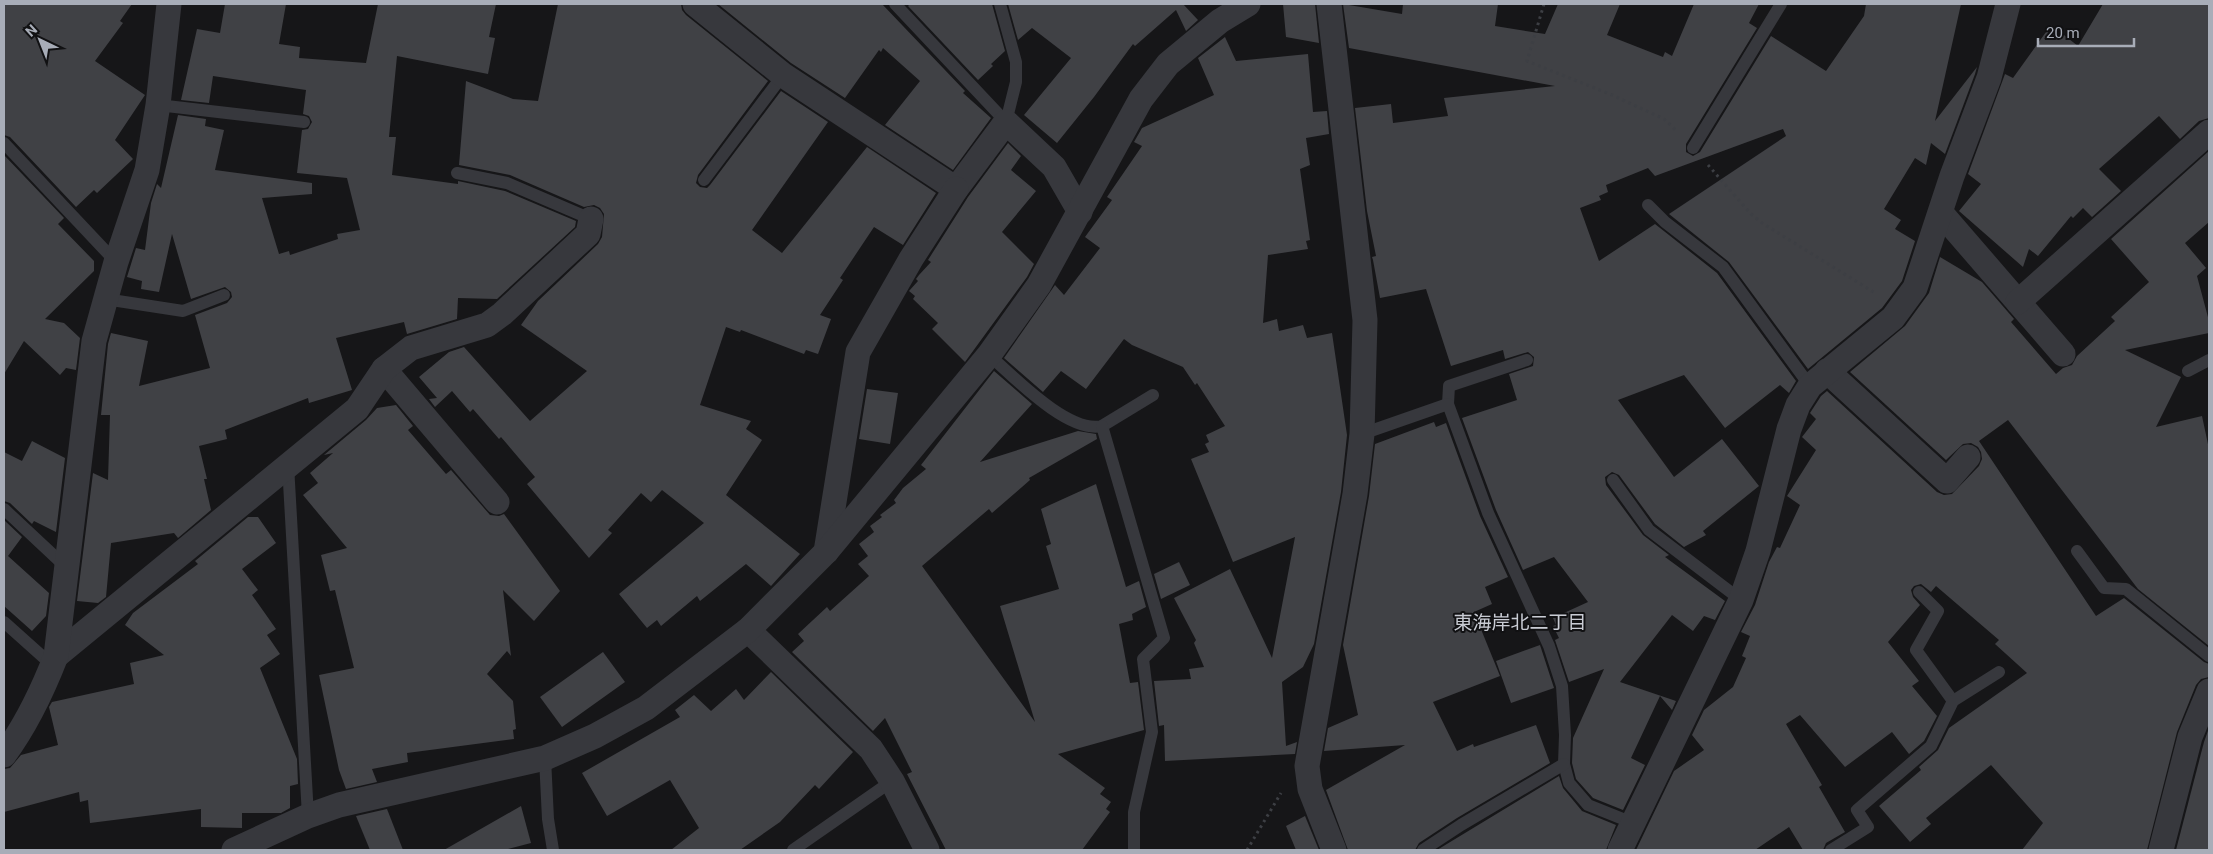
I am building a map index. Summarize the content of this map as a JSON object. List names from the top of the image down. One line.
{"districts":["東海岸北二丁目"],"scale_bar":"20 m","north":"top left"}
